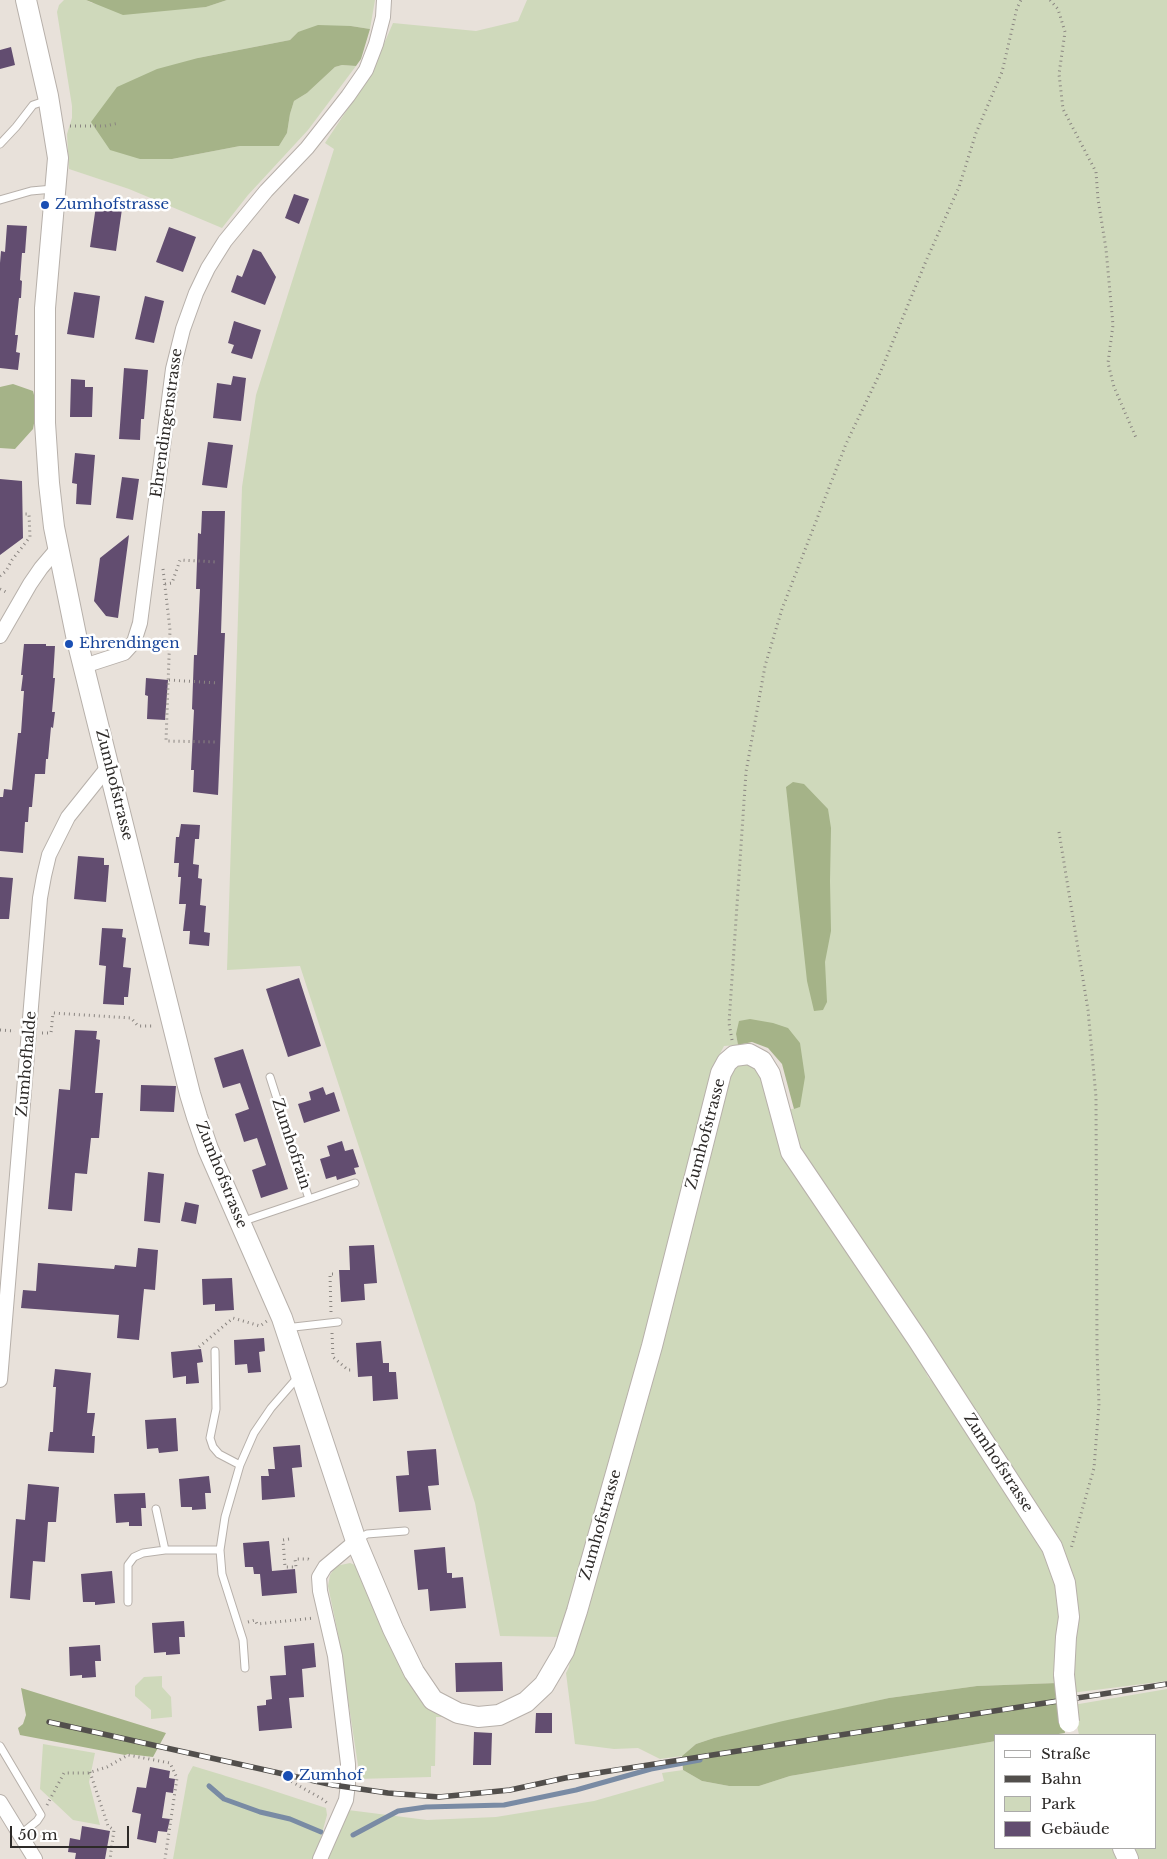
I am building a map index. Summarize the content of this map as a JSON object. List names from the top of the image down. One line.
{"streets":{"street":["Ehrendingenstrasse","Zumhofstrasse","Zumhofhalde"],"lane":["Zumhofrain"]},"crossings":[["Ehrendingenstrasse","Zumhofstrasse"],["Zumhofstrasse","Zumhofhalde"],["Zumhofstrasse","Zumhofrain"]],"places":["Zumhofstrasse","Ehrendingen","Zumhof"],"legend":["Straße","Bahn","Park","Gebäude"],"scale_bar":"50 m"}
